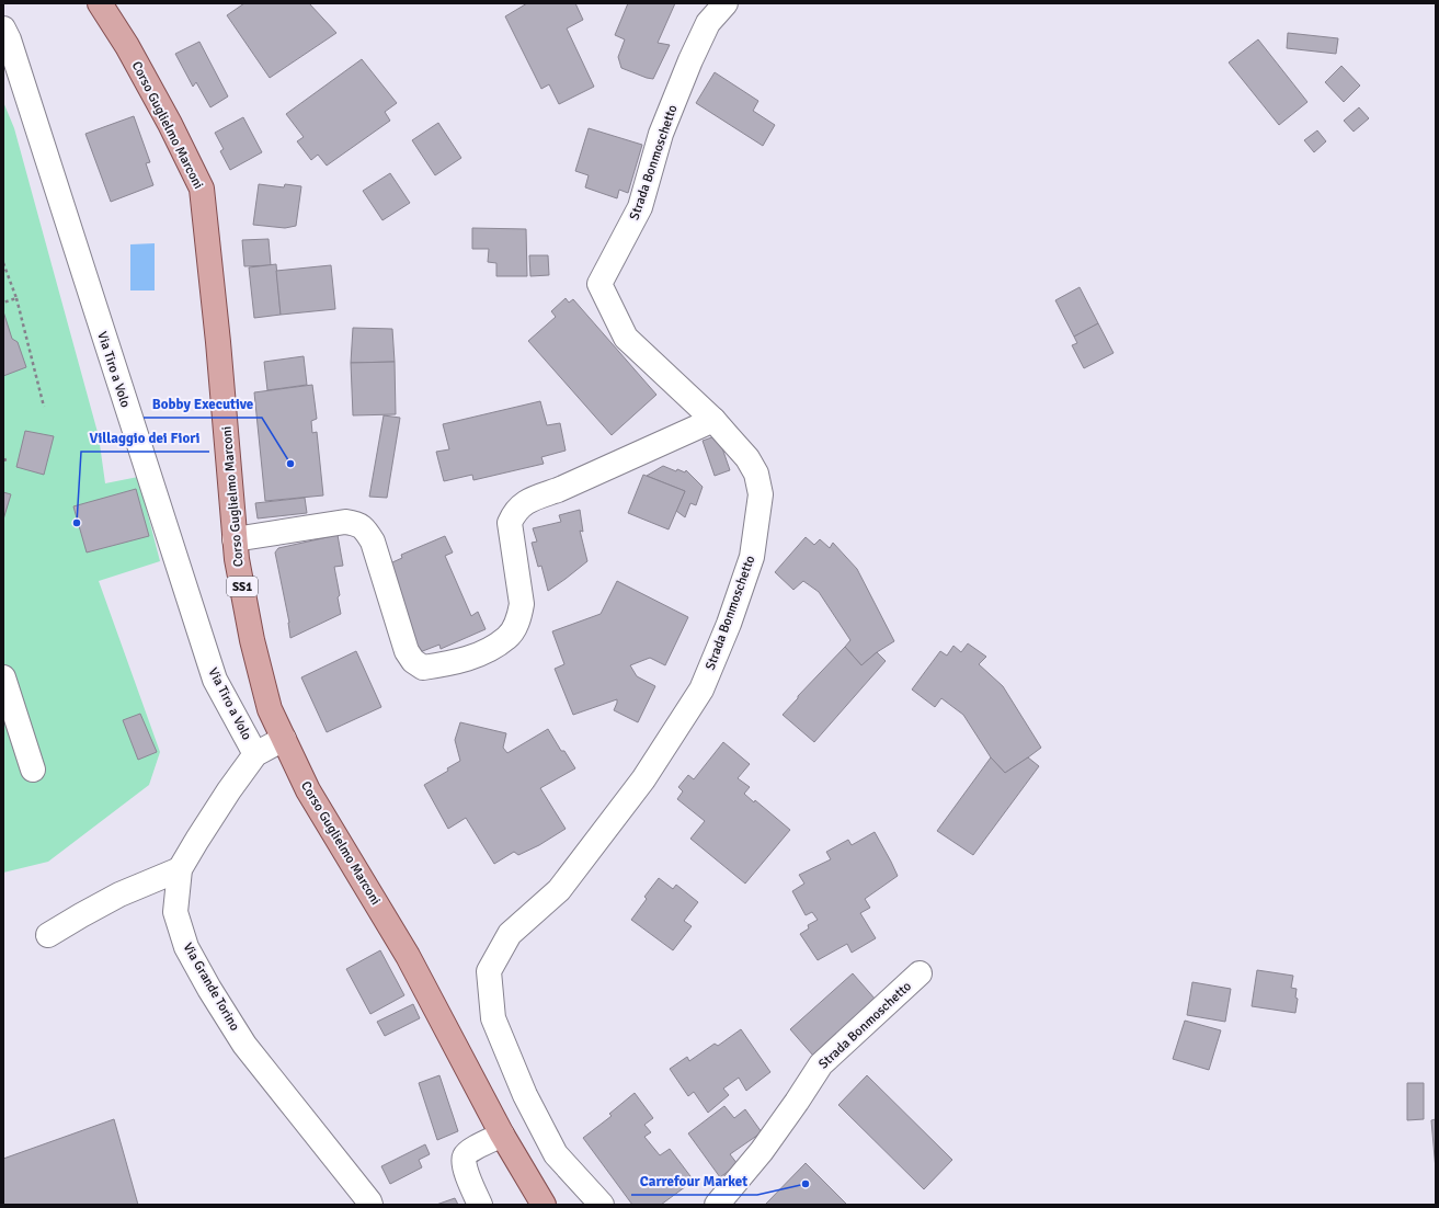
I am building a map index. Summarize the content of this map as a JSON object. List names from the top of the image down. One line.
{"streets":{"main road":["Corso Guglielmo Marconi","SS1"],"street":["Strada Bonmoschetto","Via Tiro a Volo","Via Grande Torino"]},"crossings":[["Corso Guglielmo Marconi","Via Grande Torino"],["Via Tiro a Volo","Via Grande Torino"]],"places":["Bobby Executive","Villaggio dei Fiori","Carrefour Market"]}
